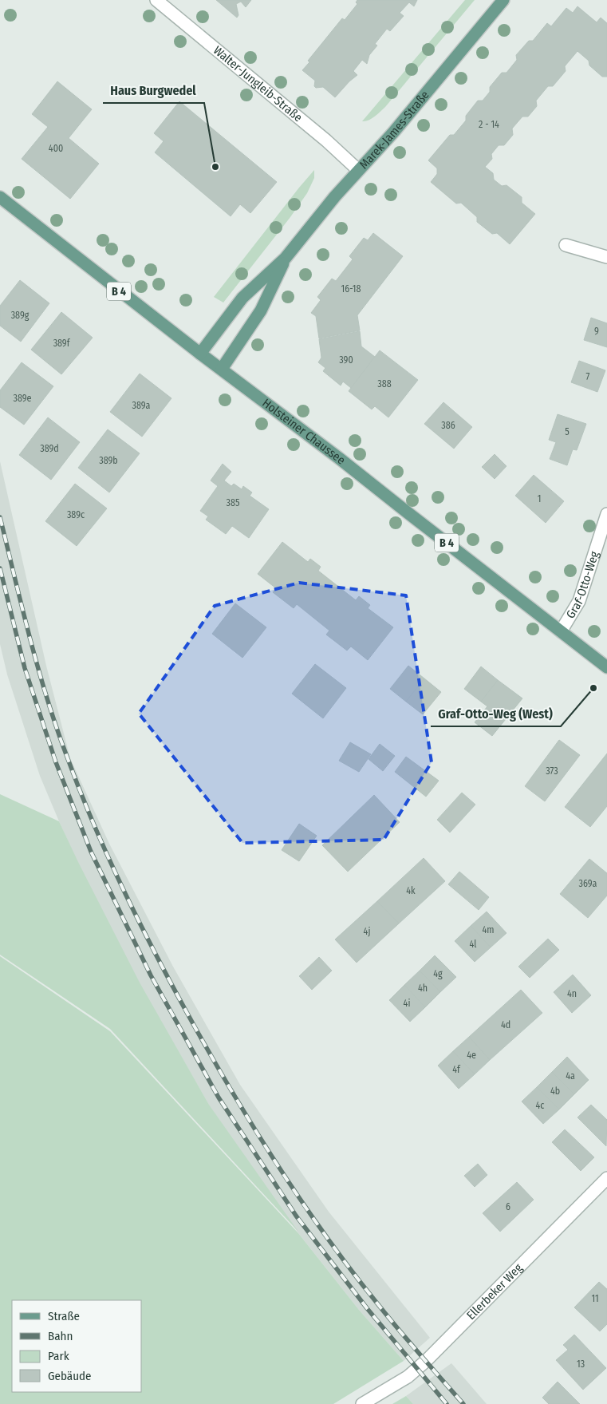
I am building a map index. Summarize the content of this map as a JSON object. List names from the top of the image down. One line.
{"streets":{"main road":["Marek-James-Straße","B 4","Holsteiner Chaussee"],"street":["Walter-Jungleib-Straße","Graf-Otto-Weg","Ellerbeker Weg"]},"crossings":[["Walter-Jungleib-Straße","Marek-James-Straße"],["Marek-James-Straße","Holsteiner Chaussee"],["Holsteiner Chaussee","Graf-Otto-Weg"]],"places":["Haus Burgwedel","Graf-Otto-Weg (West)"],"house_numbers":["2 - 14","400","16-18","389g","9","389f","390","7","388","389e","389a","386","5","389d","389b","1","385","389c","373","369a","4k","4m","4j","4l","4g","4h","4n","4i","4d","4e","4f","4a","4b","4c","6","11","13"],"legend":["Straße","Bahn","Park","Gebäude"]}
